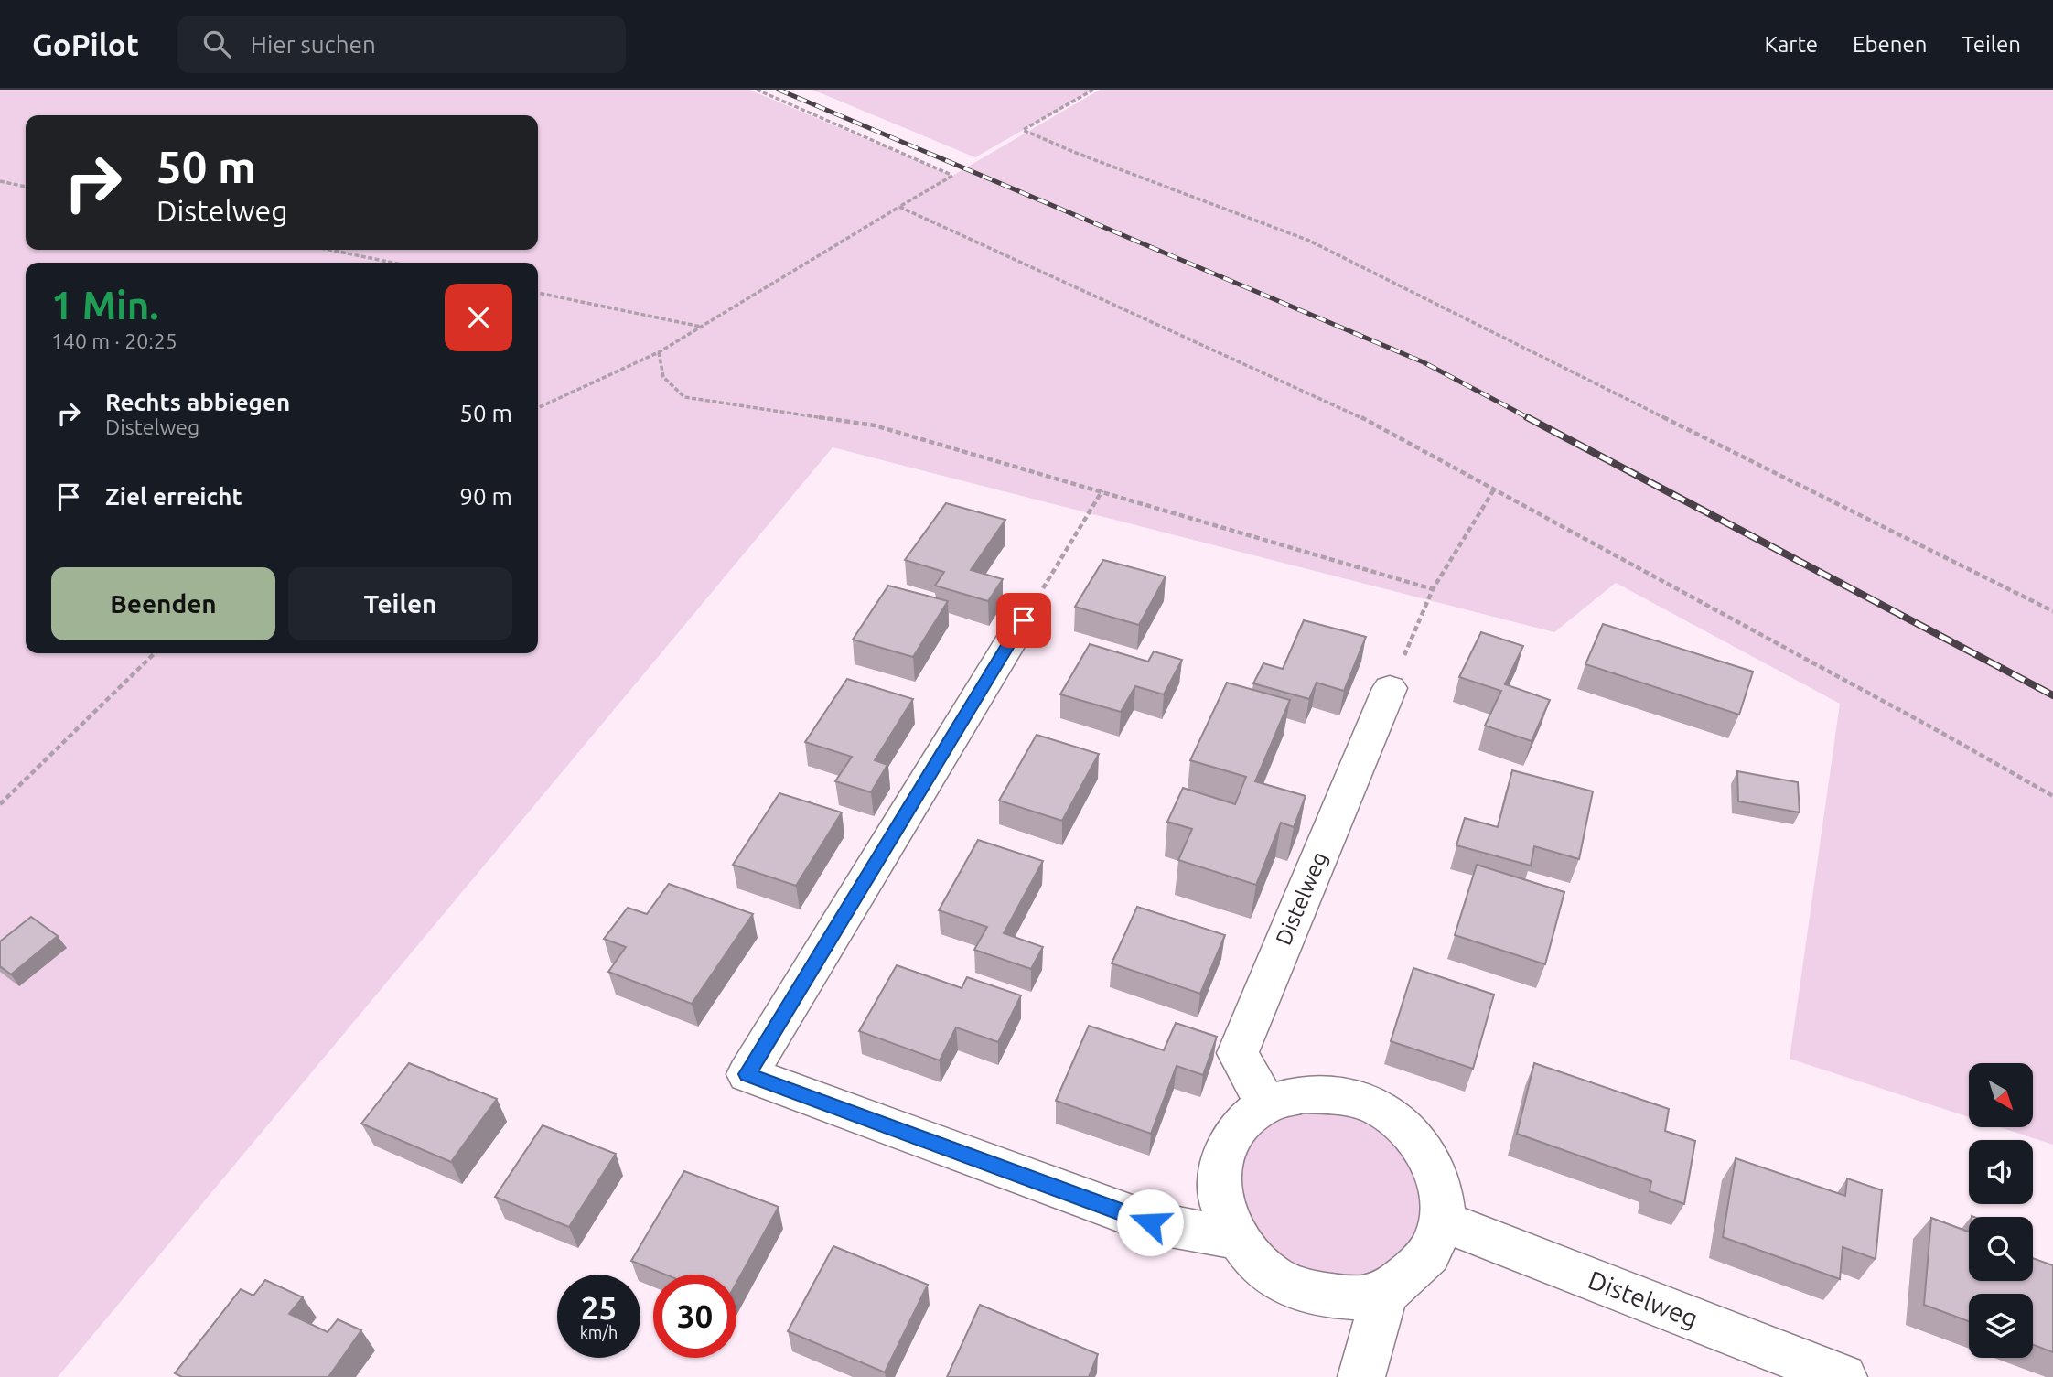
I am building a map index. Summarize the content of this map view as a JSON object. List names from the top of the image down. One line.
{"streets":{"street":["Distelweg"]},"north":"bottom right","page":{"header":"GoPilot","search":"Hier suchen","nav":["Karte","Ebenen","Teilen"],"turn":["50 m","Distelweg"],"heading":["1 Min.","140 m · 20:25"],"list":[{"name":"Rechts abbiegen","note":"Distelweg","value":"50 m"},{"name":"Ziel erreicht","value":"90 m"}],"buttons":["Beenden","Teilen"],"speed":"25 km/h","limit":"30"}}
